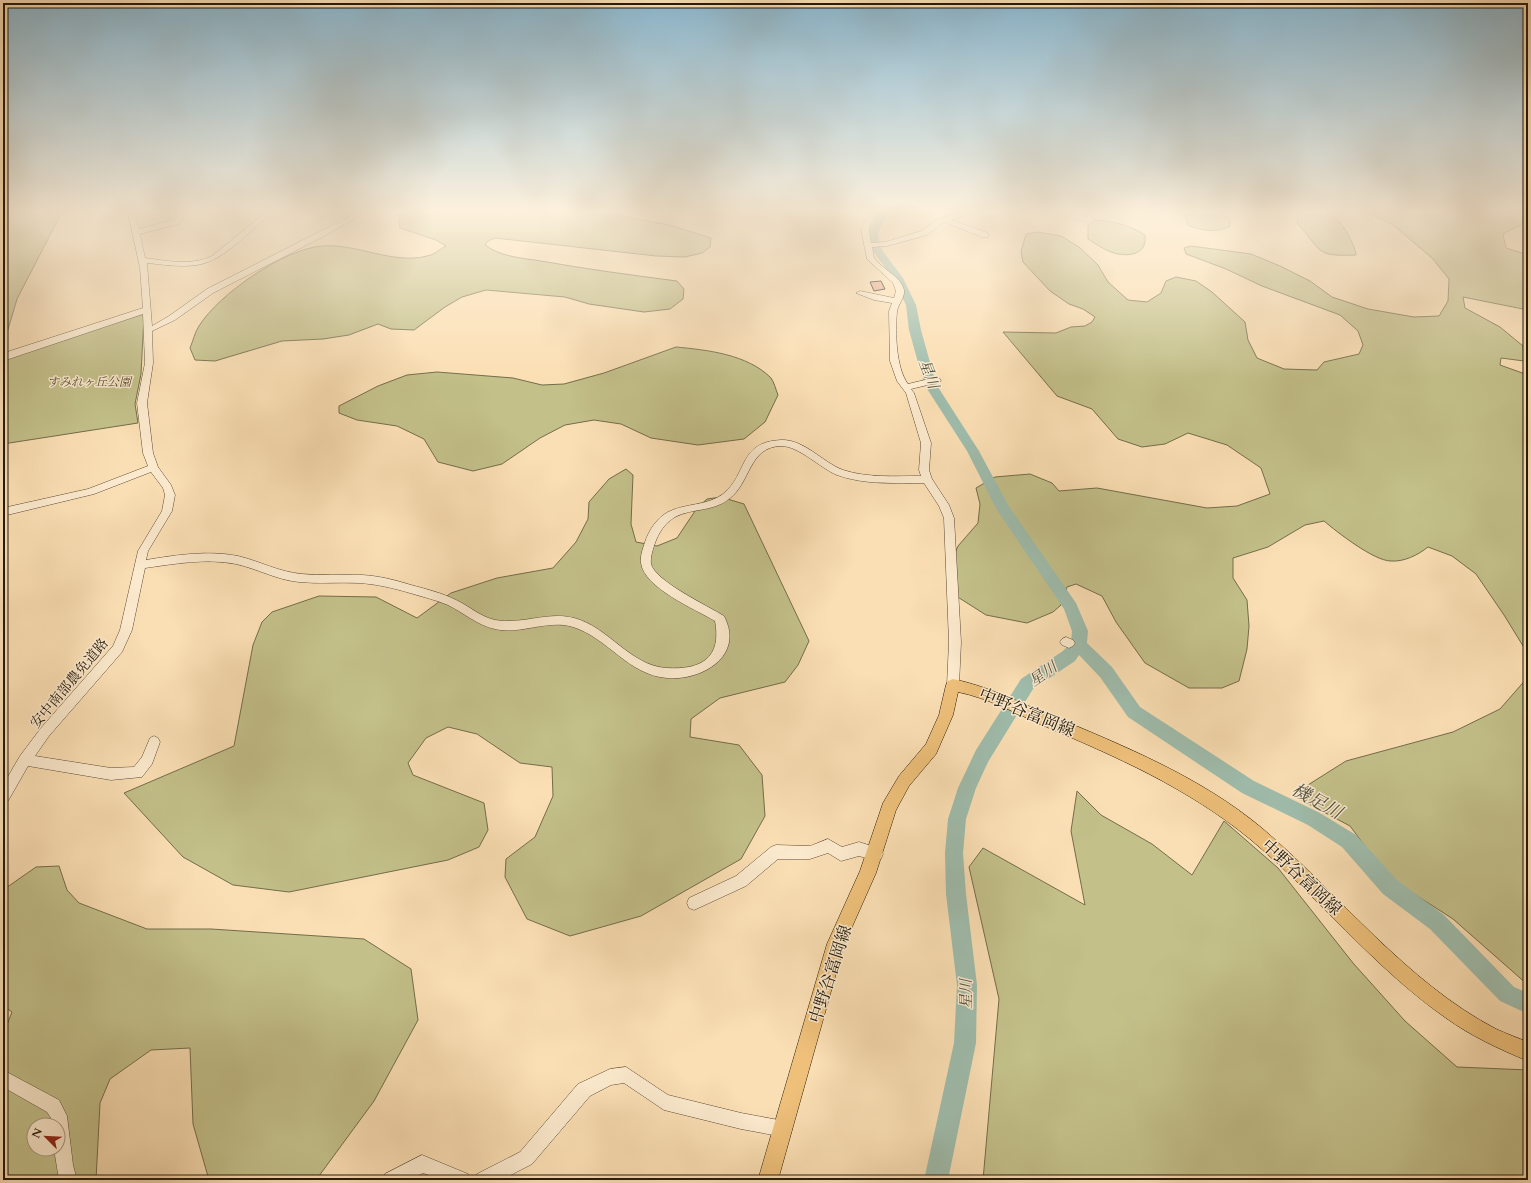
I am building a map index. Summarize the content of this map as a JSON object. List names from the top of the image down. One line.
{"streets":{"main road":["中野谷富岡線"],"street":["安中南部農免道路"]},"water":["星川","機足川"],"parks":["すみれヶ丘公園"],"north":"top left"}
